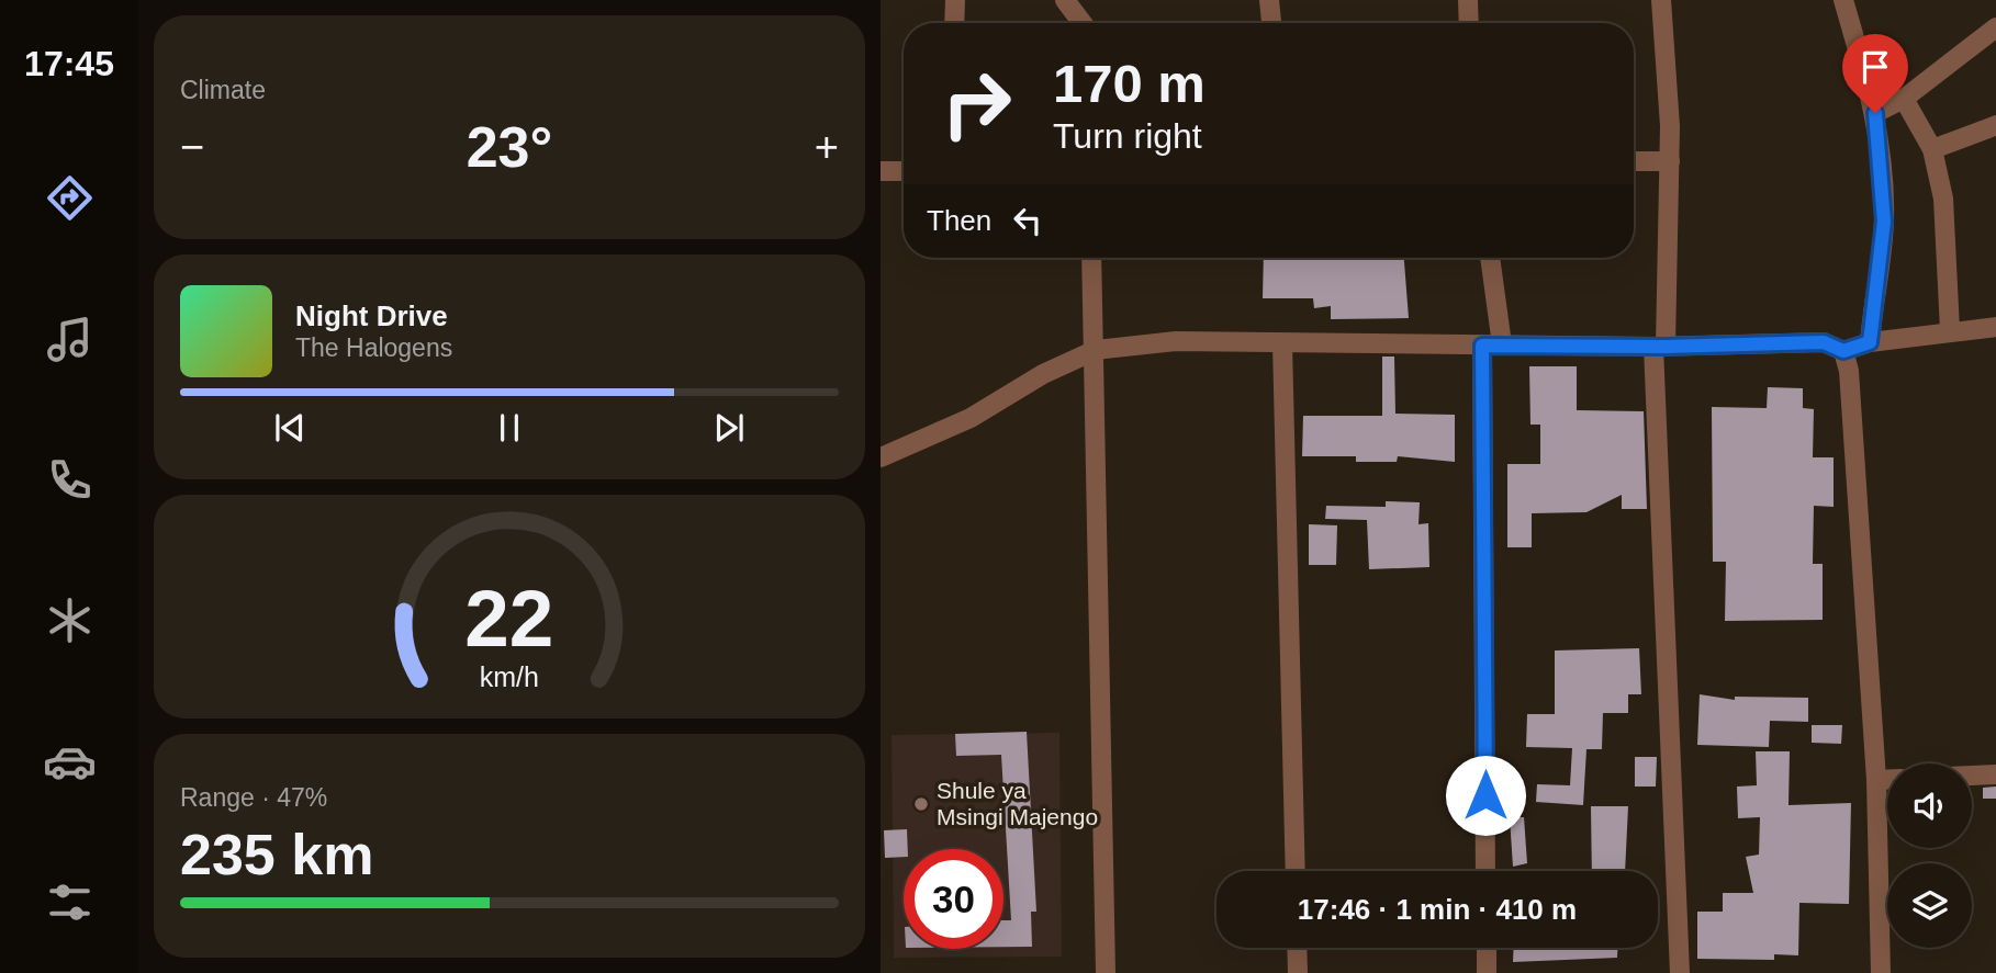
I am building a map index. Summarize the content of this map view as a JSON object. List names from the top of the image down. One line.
{"places":["Shule ya Msingi Majengo"],"page":{"tabs":"17:45","tile":["Climate",["Range · 47%","235 km"]],"turn":["170 m","Turn right"],"heat":["−","23°","+"],"then":"Then","song":["Night Drive","The Halogens"],"limit":"30","trip":"17:46 · 1 min · 410 m","gauge":["22","km/h"]}}
